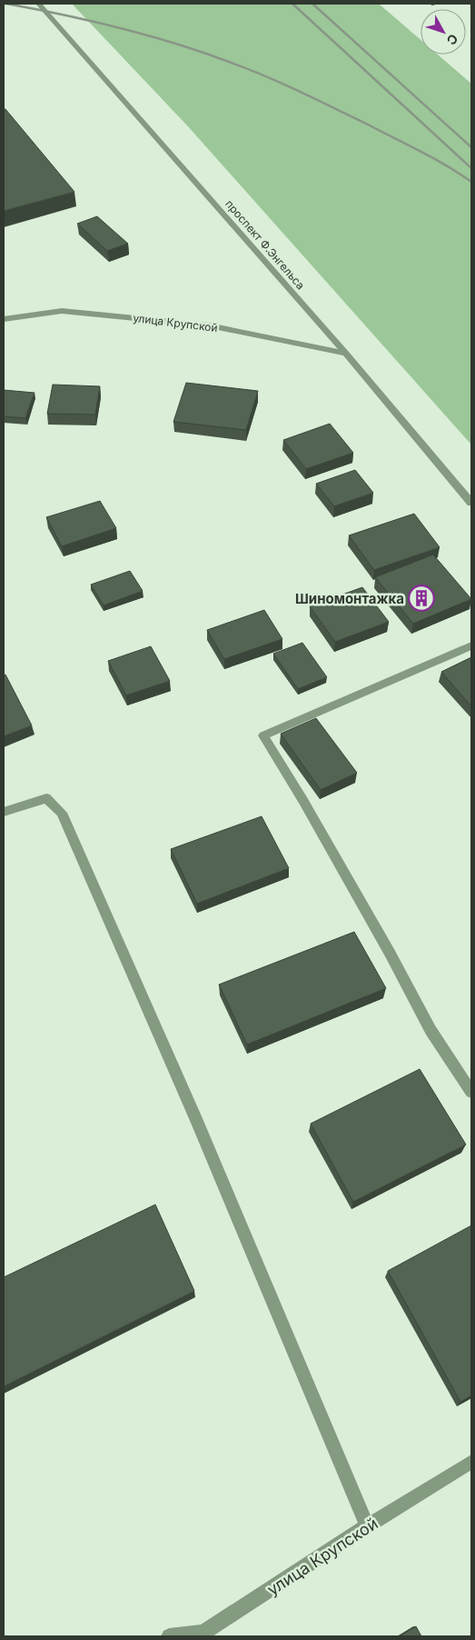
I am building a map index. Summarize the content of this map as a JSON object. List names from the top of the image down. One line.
{"streets":{"street":["проспект Ф.Энгельса","улица Крупской"]},"crossings":[["проспект Ф.Энгельса","улица Крупской"]],"places":{"building":["Шиномонтажка"]},"north":"bottom right"}
